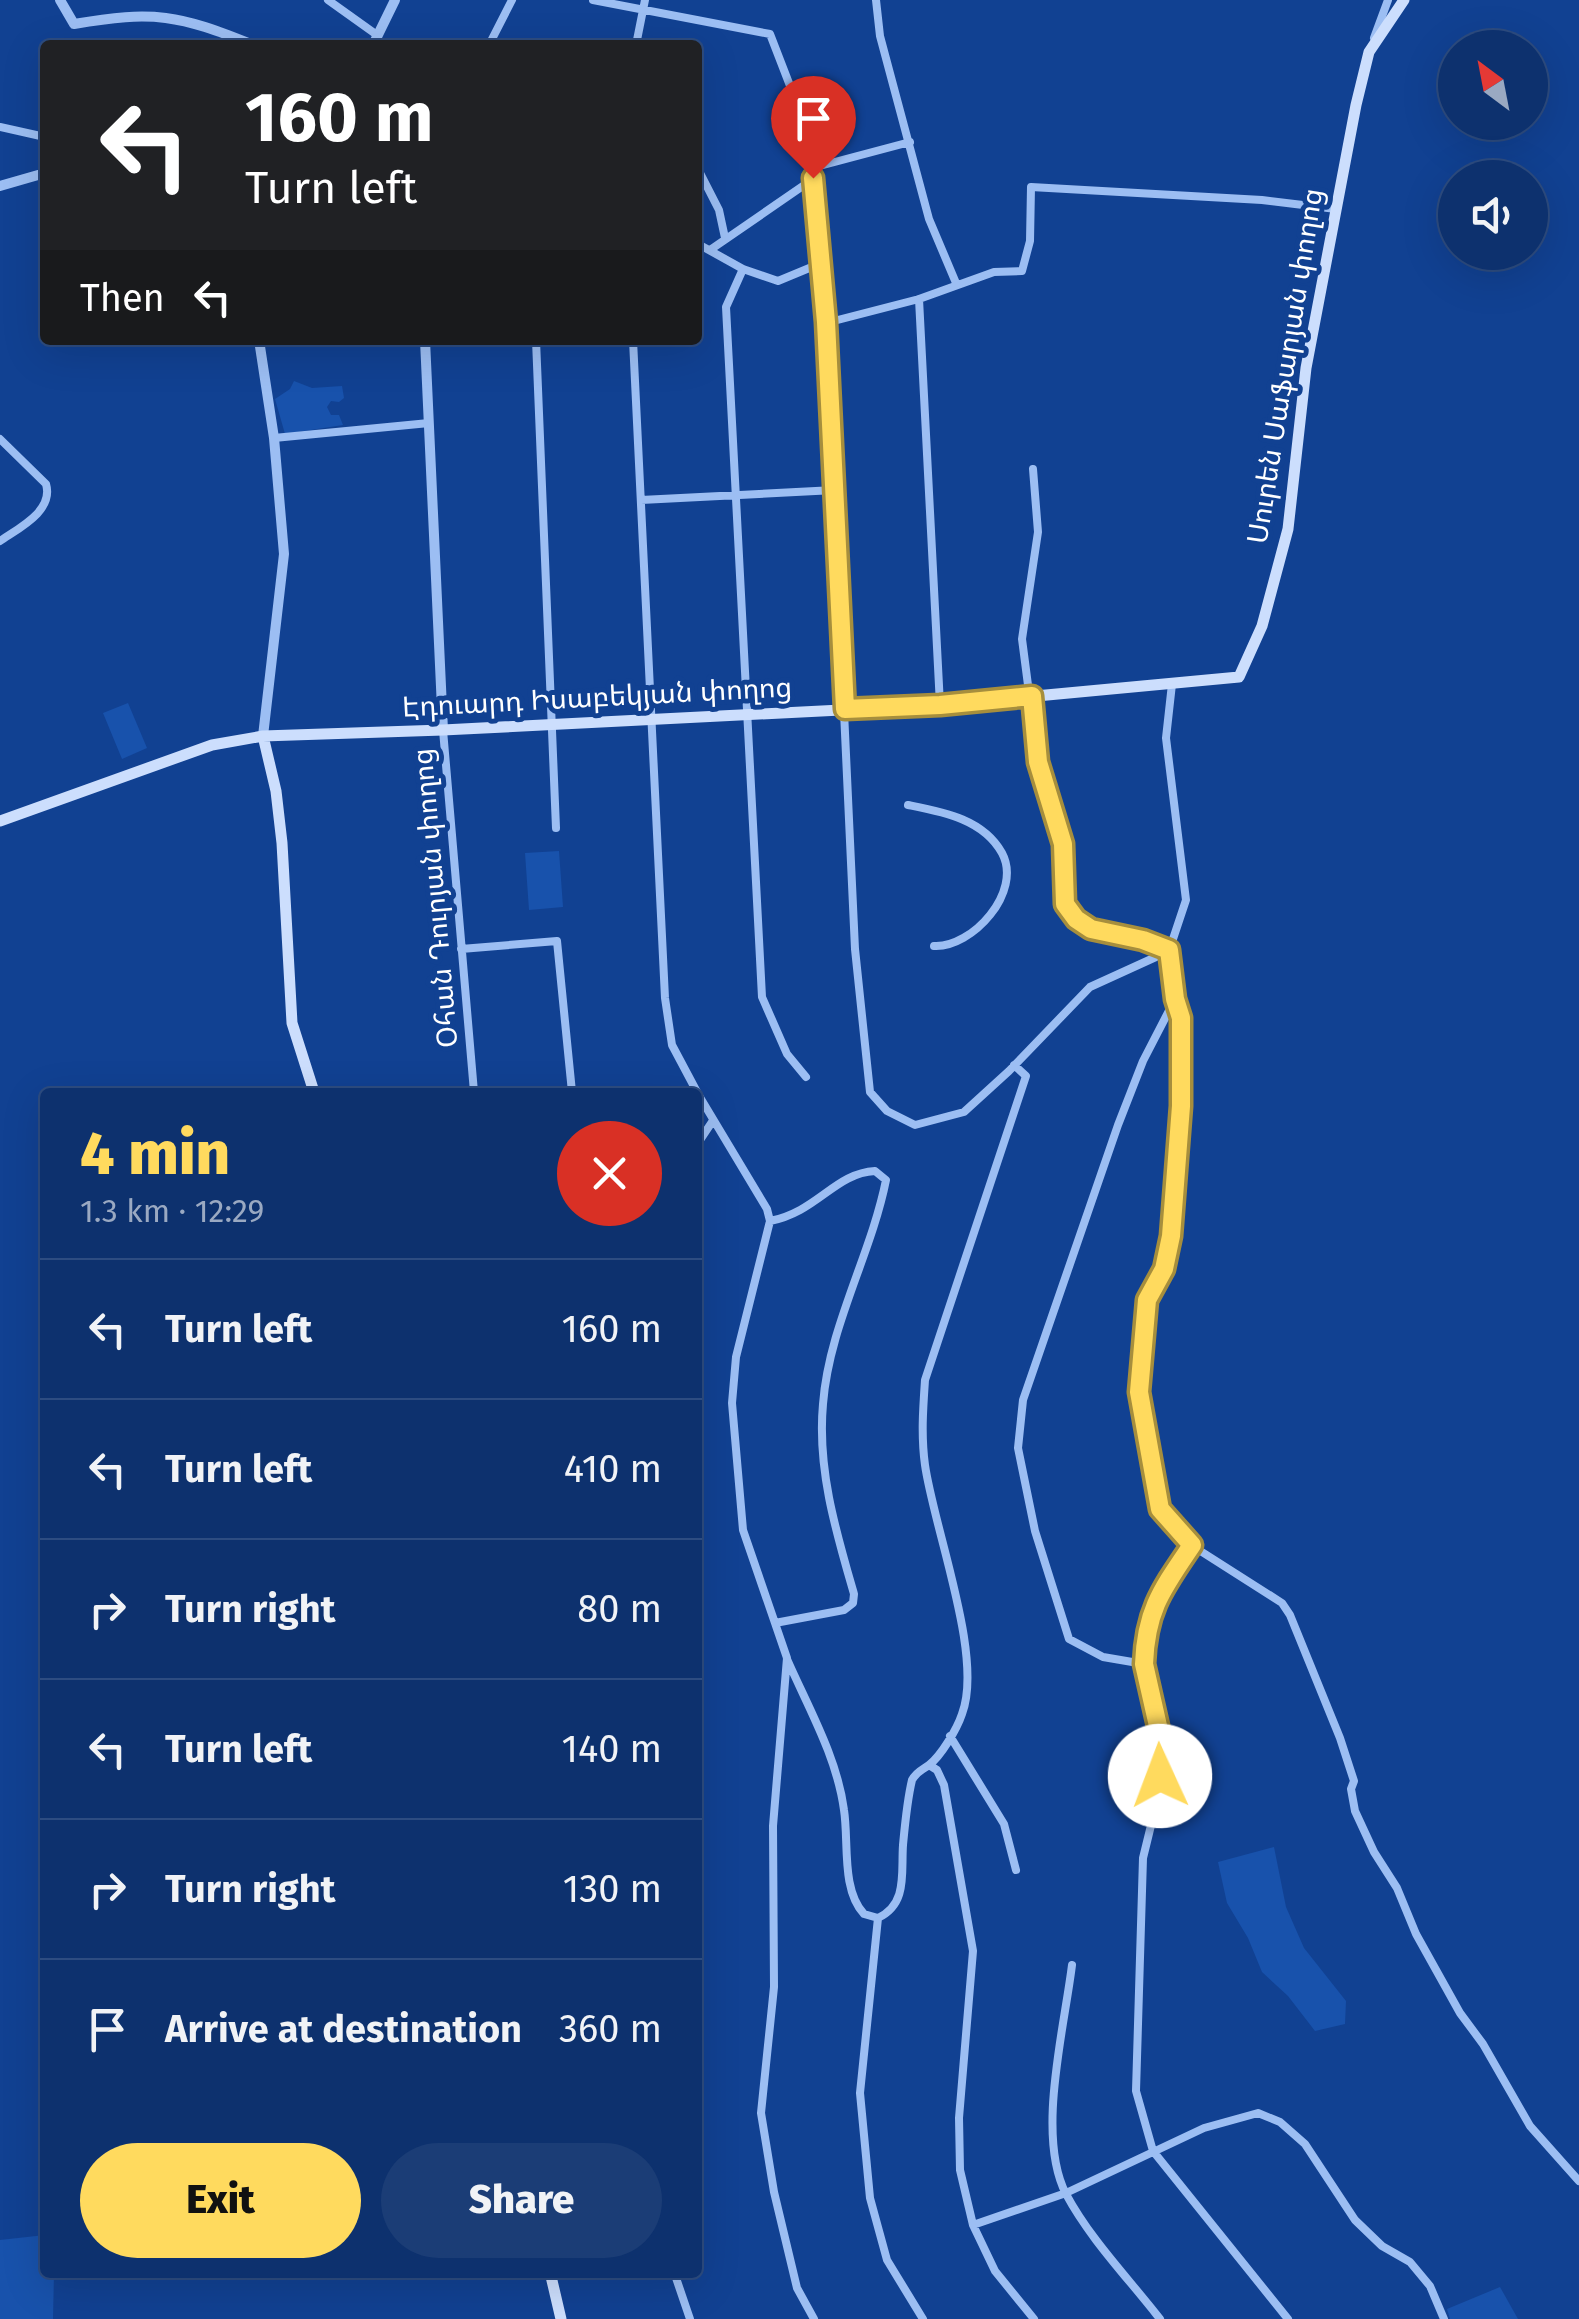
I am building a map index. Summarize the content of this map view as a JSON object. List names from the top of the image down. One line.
{"streets":{"main road":["Սուրեն Սաֆարյան փողոց","Էդուարդ Իսաբեկյան փողոց"],"street":["Օհան Դուրյան փողոց"]},"crossings":[["Սուրեն Սաֆարյան փողոց","Էդուարդ Իսաբեկյան փողոց"],["Էդուարդ Իսաբեկյան փողոց","Օհան Դուրյան փողոց"]],"north":"top left","page":{"turn":["160 m","Turn left"],"then":"Then","heading":["4 min","1.3 km · 12:29"],"list":[{"name":"Turn left","value":"160 m"},{"name":"Turn left","value":"410 m"},{"name":"Turn right","value":"80 m"},{"name":"Turn left","value":"140 m"},{"name":"Turn right","value":"130 m"},{"name":"Arrive at destination","value":"360 m"}],"buttons":["Exit","Share"]}}
